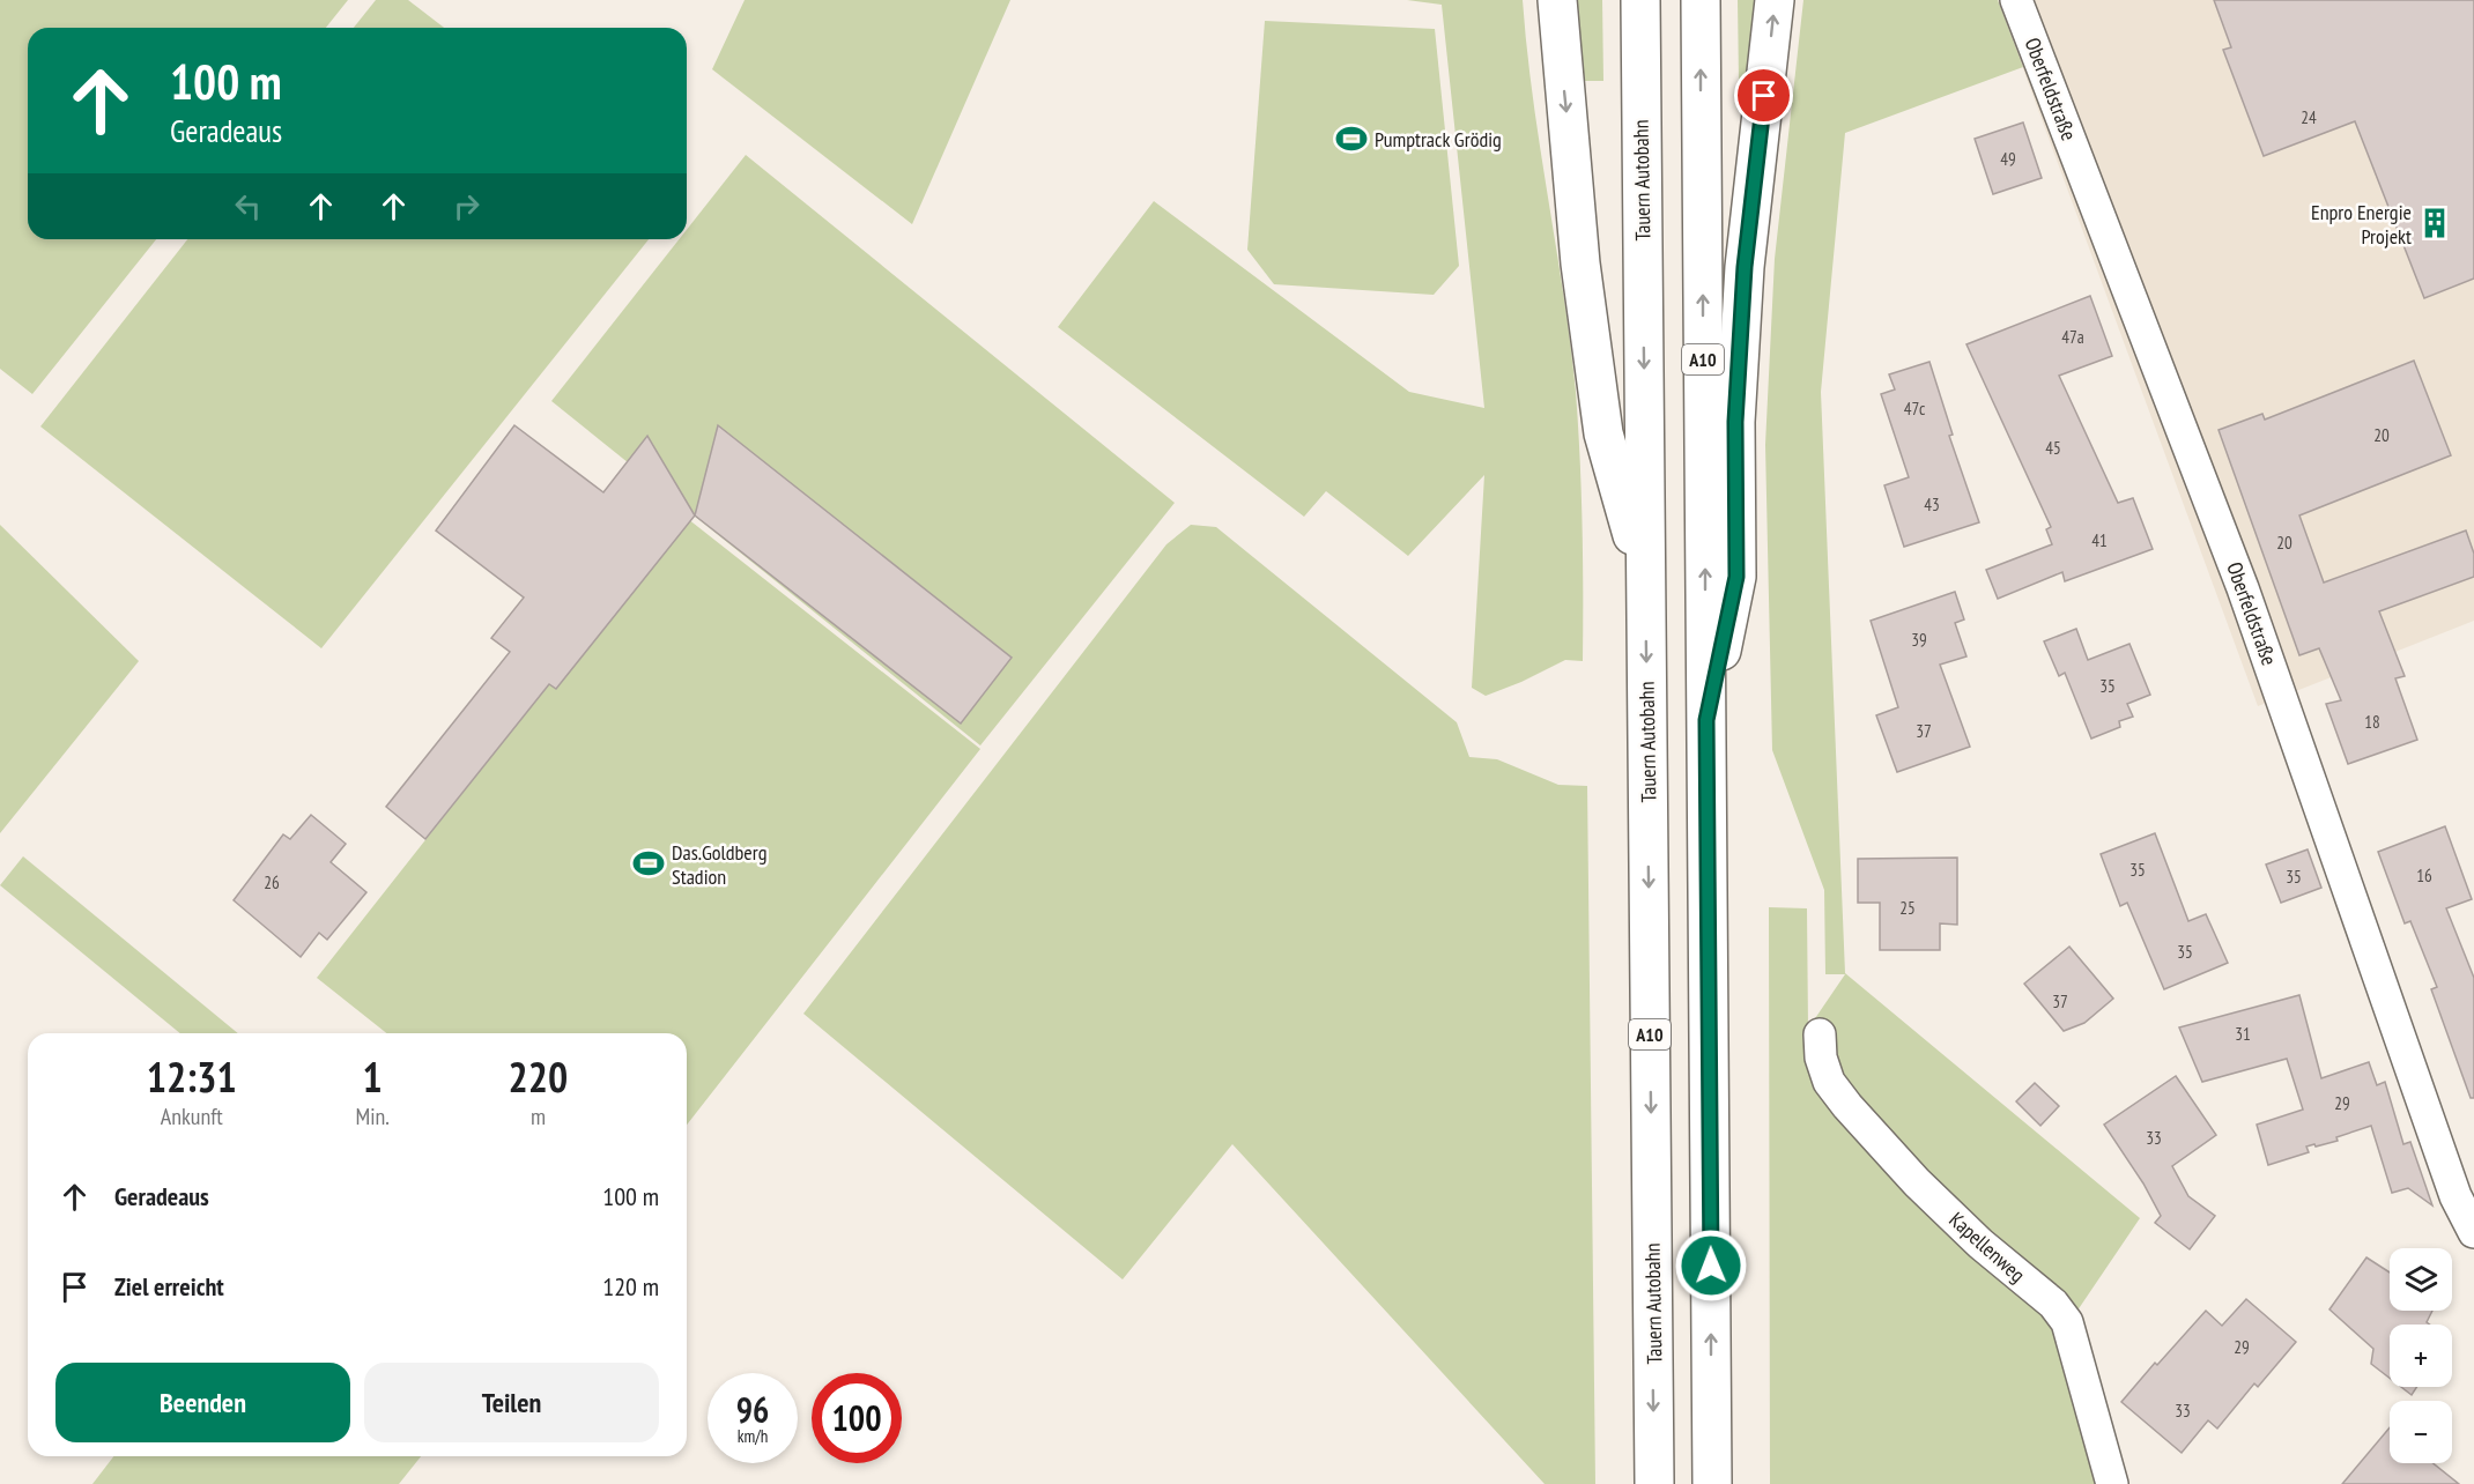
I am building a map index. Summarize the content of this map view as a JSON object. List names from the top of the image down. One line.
{"streets":{"highway":["Tauern Autobahn","A10"],"street":["Oberfeldstraße","Kapellenweg"]},"places":{"sports":["Pumptrack Grödig","Das.Goldberg Stadion"],"building":["Enpro Energie Projekt"]},"house_numbers":["24","49","47a","47c","20","45","43","41","20","39","35","18","37","35","16","35","26","25","35","37","31","29","33","29","33"],"page":{"turn":["100 m","Geradeaus"],"eta":["12:31","Ankunft","1","Min.","220","m"],"list":[{"name":"Geradeaus","value":"100 m"},{"name":"Ziel erreicht","value":"120 m"}],"map_buttons":["+","−"],"buttons":["Beenden","Teilen"],"speed":"96 km/h","limit":"100"}}
